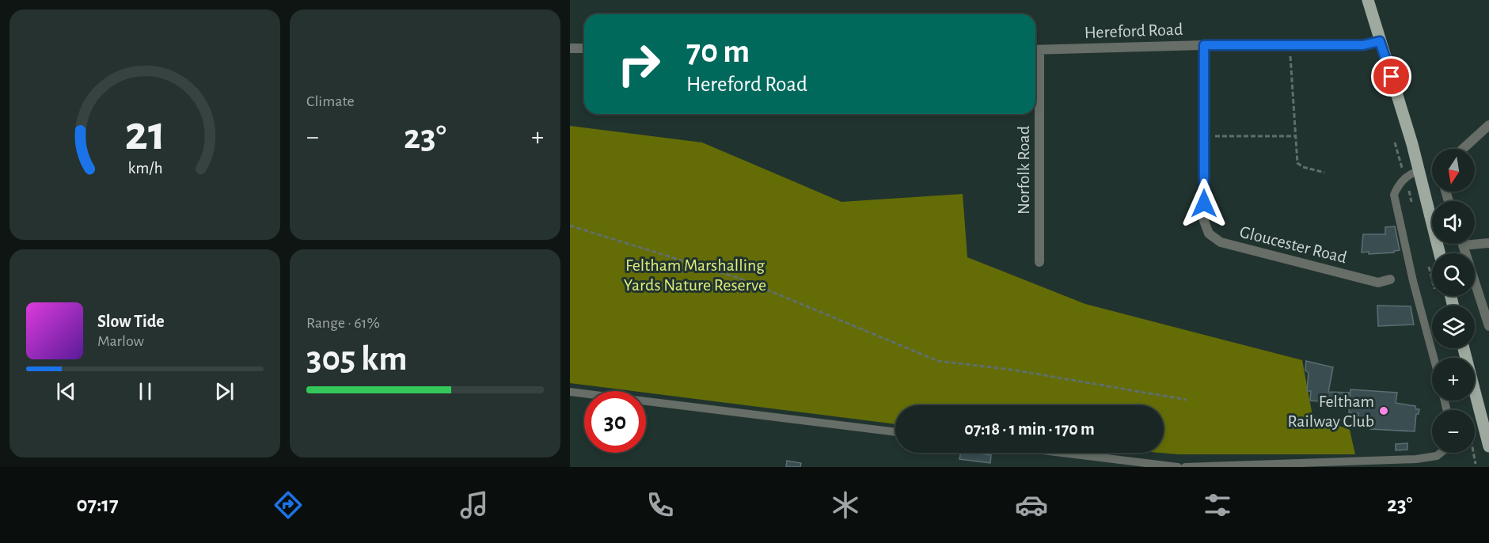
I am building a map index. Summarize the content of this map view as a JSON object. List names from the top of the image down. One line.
{"streets":{"street":["Hereford Road","Norfolk Road","Gloucester Road"]},"crossings":[["Hereford Road","Gloucester Road"]],"parks":["Feltham Marshalling Yards Nature Reserve"],"places":["Feltham Railway Club"],"north":"bottom","page":{"tile":["Climate",["Range · 61%","305 km"]],"turn":["70 m","Hereford Road"],"heat":["−","23°","+"],"map_buttons":["+","−"],"song":["Slow Tide","Marlow"],"limit":"30","trip":"07:18 · 1 min · 170 m","tabs":["07:17","23°"],"gauge":["21","km/h"]}}
